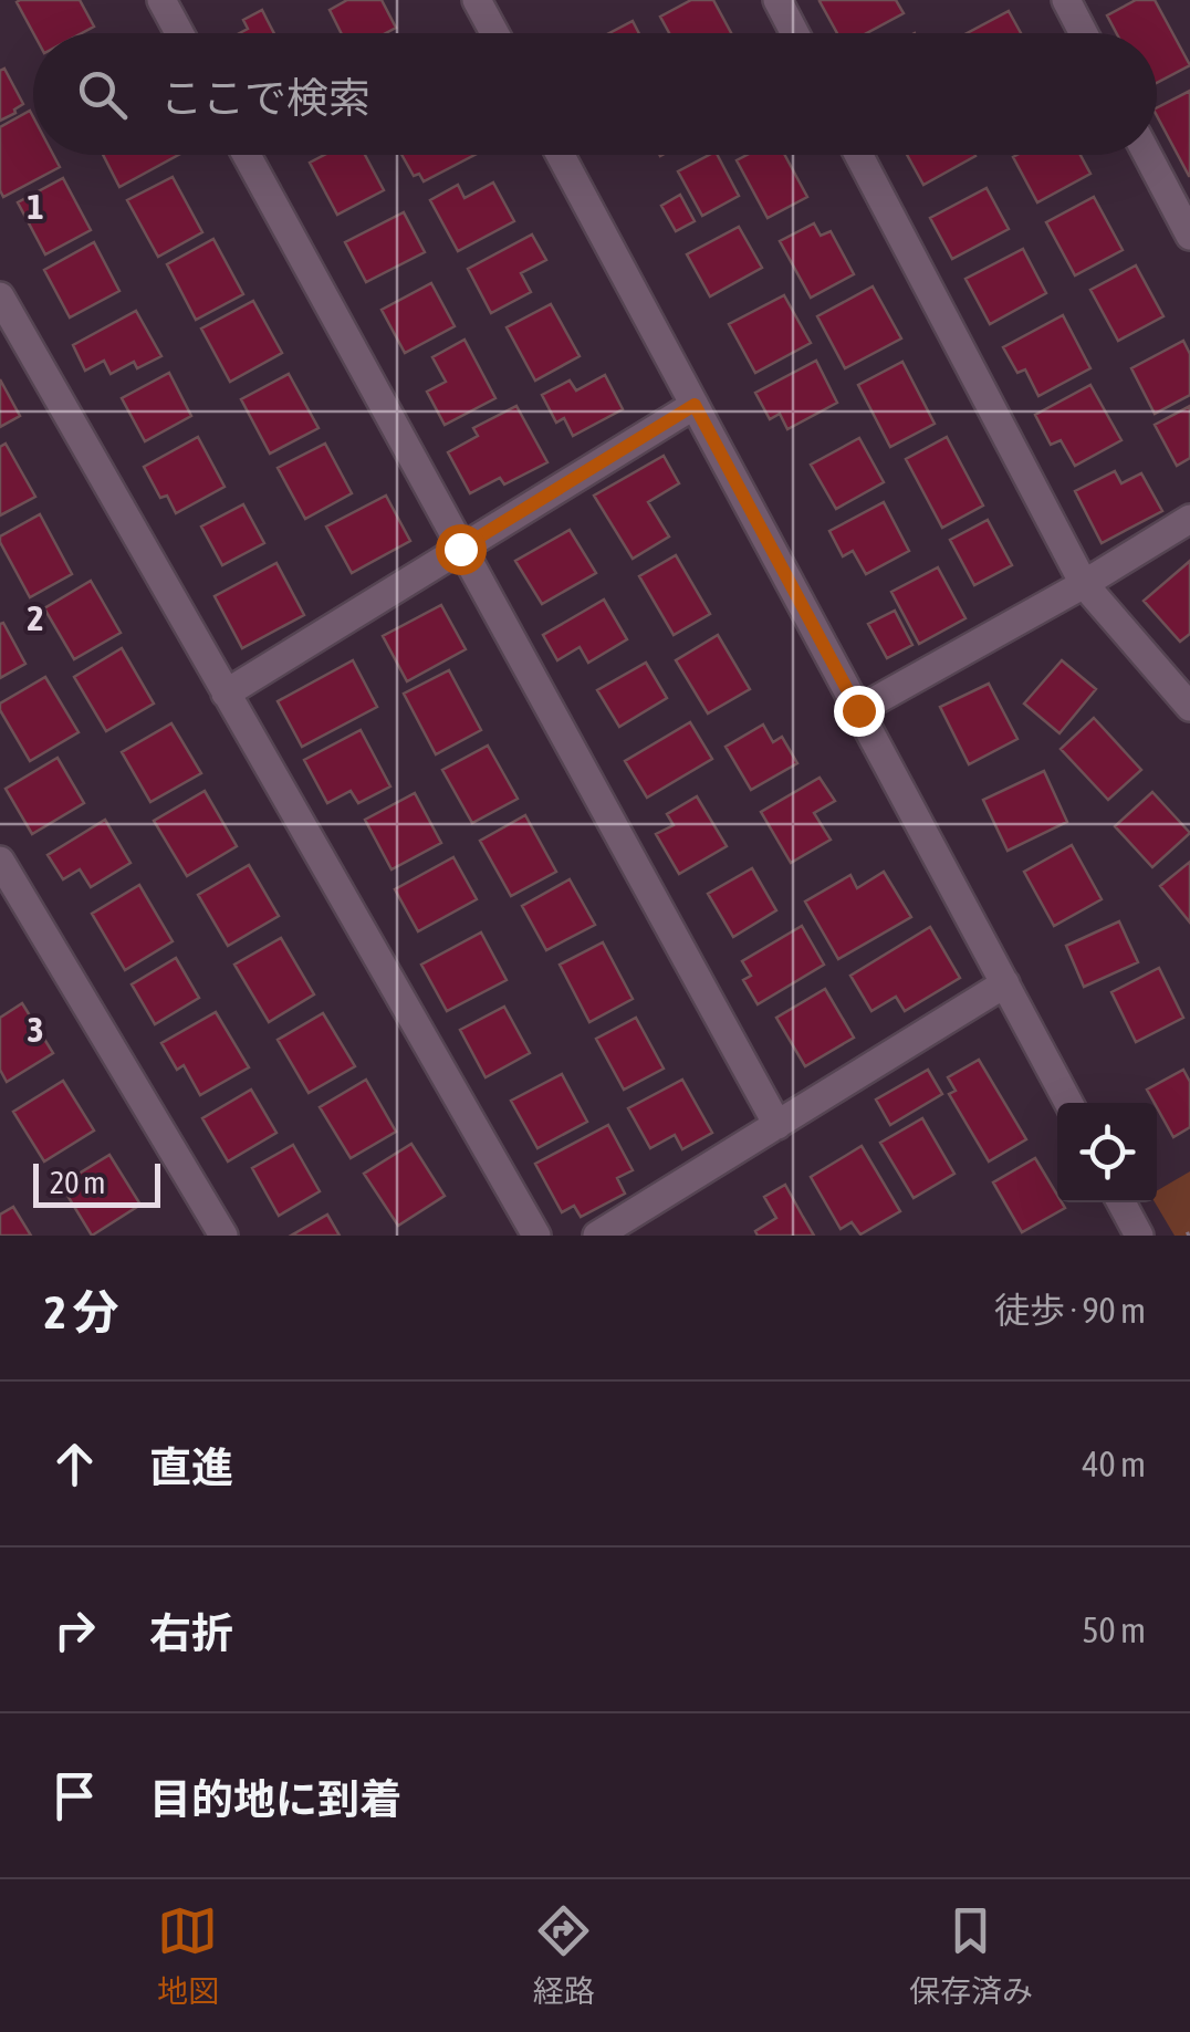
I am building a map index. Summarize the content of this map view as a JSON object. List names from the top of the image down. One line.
{"scale_bar":"20 m","page":{"search":"ここで検索","scale":"20 m","heading":["2 分","徒歩 · 90 m"],"list":[["直進","40 m"],["右折","50 m"],"目的地に到着"],"nav":["地図","経路","保存済み"]},"grid":{"rows":["1","2","3"]}}
